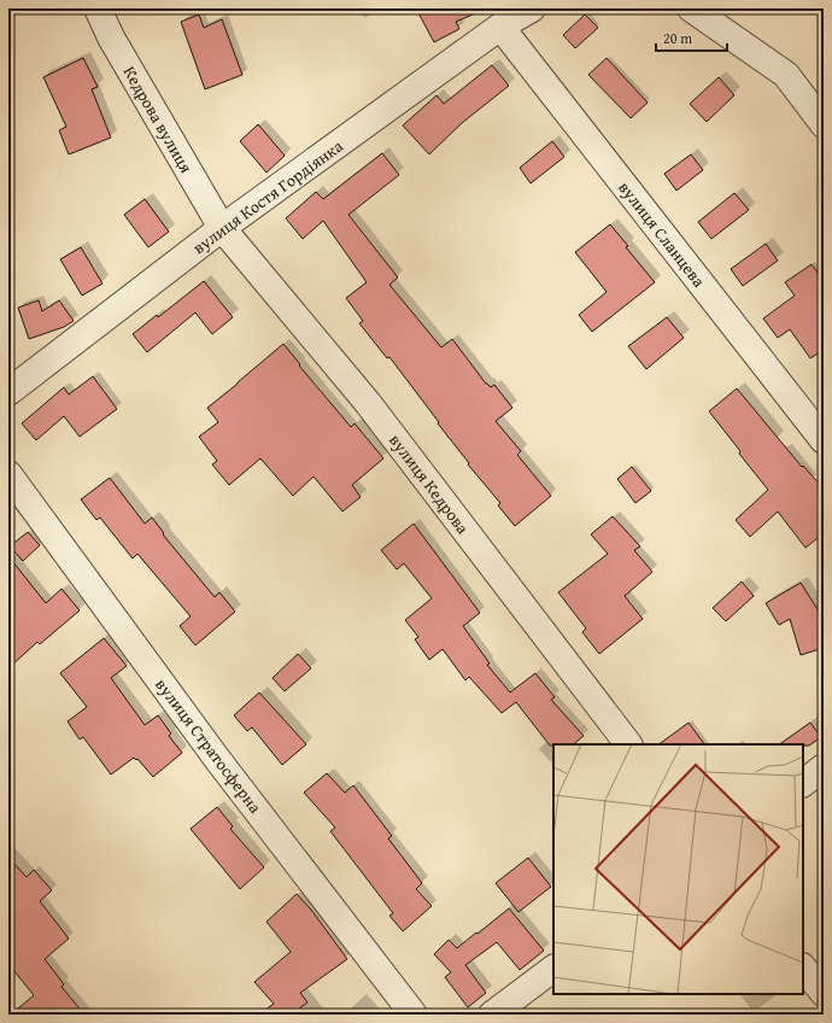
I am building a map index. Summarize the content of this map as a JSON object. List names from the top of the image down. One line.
{"streets":{"street":["Кедрова вулиця","вулиця Костя Гордіянка","вулиця Сланцева","вулиця Кедрова","вулиця Стратосферна"]},"crossings":[["Кедрова вулиця","вулиця Костя Гордіянка"],["Кедрова вулиця","вулиця Кедрова"],["вулиця Костя Гордіянка","вулиця Сланцева"],["вулиця Костя Гордіянка","вулиця Кедрова"]],"scale_bar":"20 m"}
